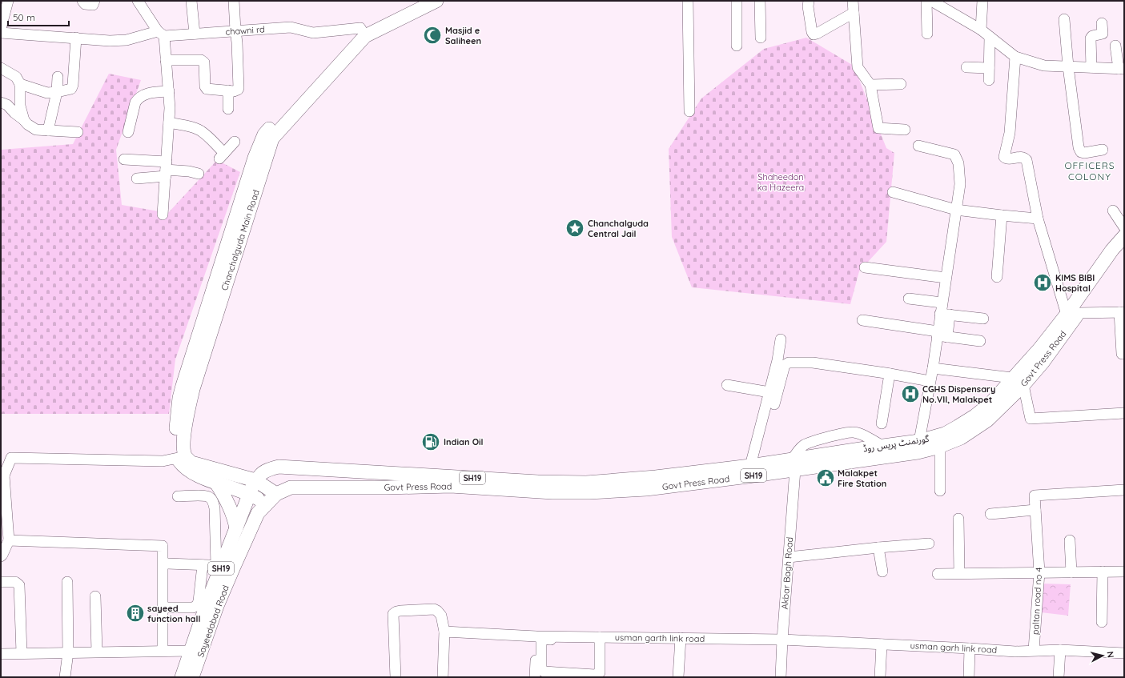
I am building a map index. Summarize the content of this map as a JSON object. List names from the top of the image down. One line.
{"streets":{"main road":["Chanchalguda Main Road","Govt Press Road","گورنمنٹ پریس روڈ","SH19","Sayeedabad Road"],"street":["chawni rd","Akbar Bagh Road","paltan road no 4","usman garth link road","usman garh link road"]},"crossings":[["chawni rd","Chanchalguda Main Road"],["Govt Press Road","گورنمنٹ پریس روڈ"],["Govt Press Road","SH19"],["Govt Press Road","Akbar Bagh Road"],["گورنمنٹ پریس روڈ","Akbar Bagh Road"],["گورنمنٹ پریس روڈ","Sayeedabad Road"],["SH19","Sayeedabad Road"],["Akbar Bagh Road","usman garth link road"],["Akbar Bagh Road","usman garh link road"],["paltan road no 4","usman garh link road"],["usman garth link road","usman garh link road"]],"districts":["OFFICERS COLONY"],"parks":["Shaheedon ka Hazeera"],"places":{"mosque":["Masjid e Saliheen"],"place":["Chanchalguda Central Jail"],"hospital":["KIMS BIBI Hospital","CGHS Dispensary No.VII, Malakpet"],"fuel station":["Indian Oil"],"public building":["Malakpet Fire Station"],"building":["sayeed function hall"]},"scale_bar":"50 m","north":"right"}
